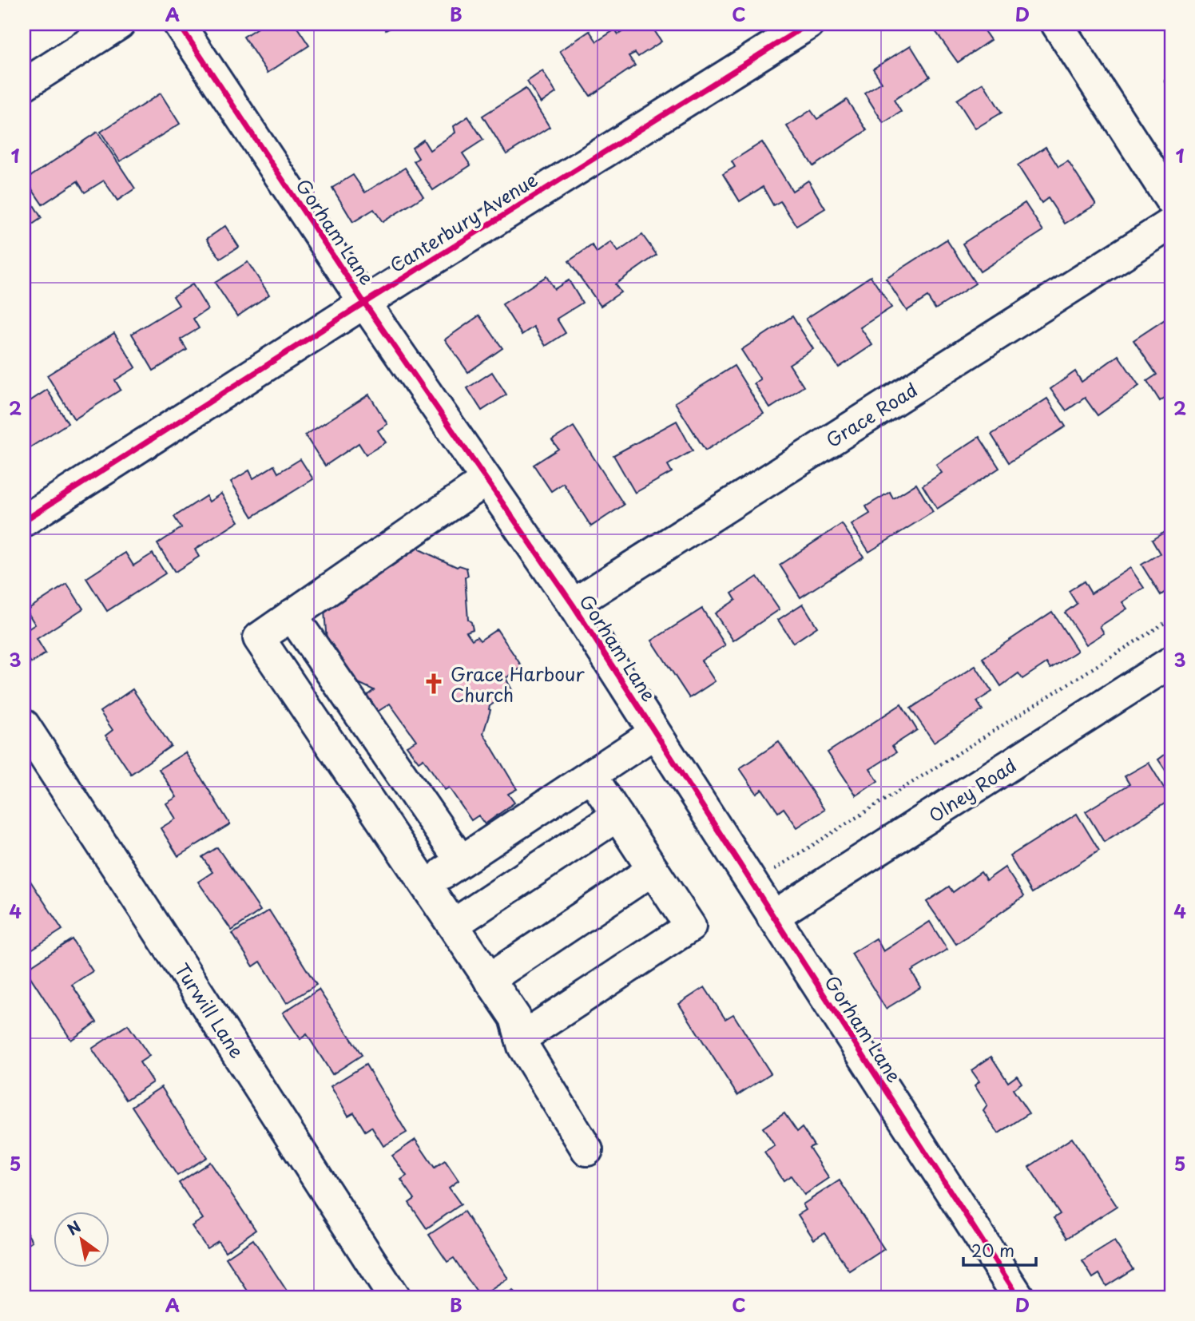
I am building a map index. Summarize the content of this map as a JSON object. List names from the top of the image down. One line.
{"streets":{"street":["Canterbury Avenue","Gorham Lane","Grace Road","Olney Road","Turwill Lane"]},"crossings":[["Canterbury Avenue","Gorham Lane"],["Gorham Lane","Grace Road"],["Gorham Lane","Olney Road"]],"places":{"church":["Grace Harbour Church"]},"scale_bar":"20 m","north":"top left","grid":{"columns":["A","B","C","D"],"rows":["1","2","3","4","5"]}}
